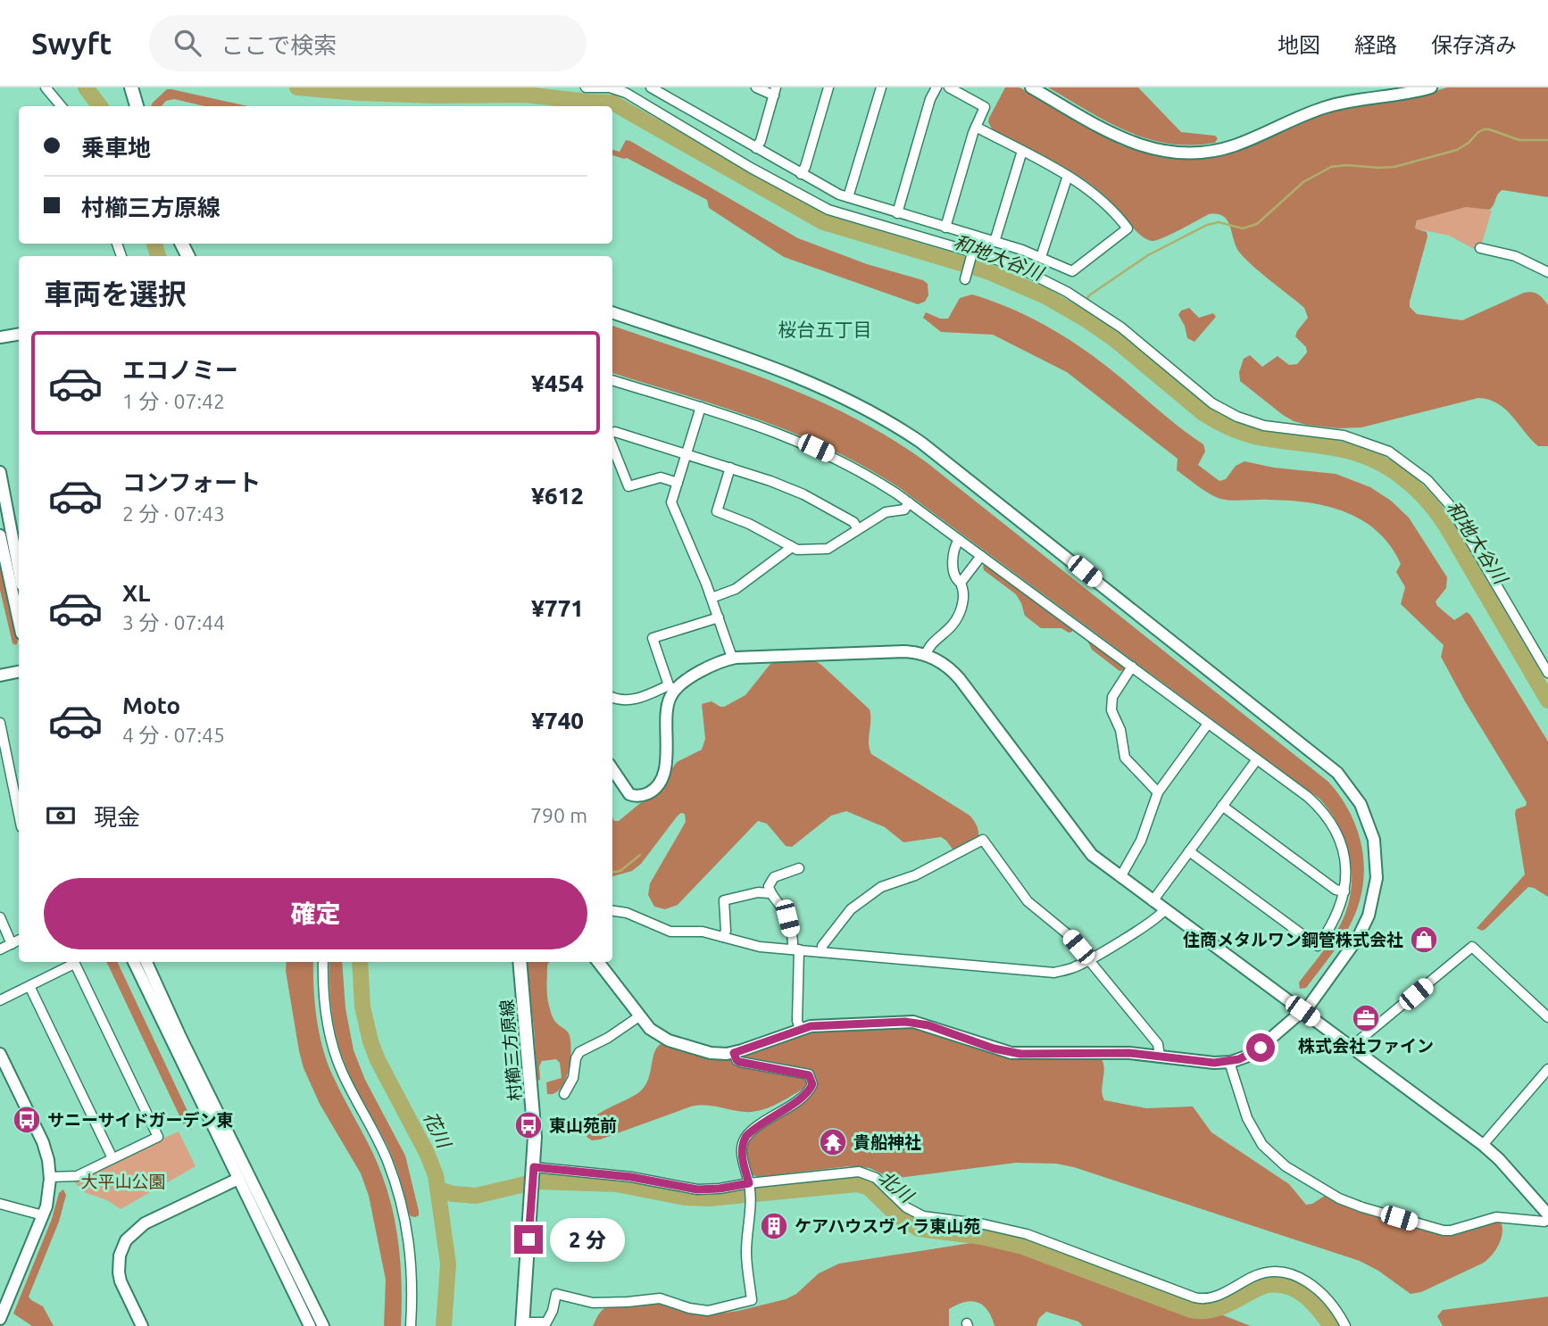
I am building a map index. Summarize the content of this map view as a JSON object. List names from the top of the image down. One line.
{"streets":{"main road":["村櫛三方原線"]},"districts":["桜台五丁目"],"water":["和地大谷川","花川","北川"],"parks":["大平山公園"],"places":{"shop":["住商メタルワン鋼管株式会社"],"office":["株式会社ファイン"],"bus stop":["サニーサイドガーデン東","東山苑前"],"temple":["貴船神社"],"building":["ケアハウスヴィラ東山苑"]},"page":{"header":"Swyft","search":"ここで検索","nav":["地図","経路","保存済み"],"banner":["乗車地","村櫛三方原線"],"heading":"車両を選択","list":[{"name":"エコノミー","note":"1 分 · 07:42","value":"¥454"},{"name":"コンフォート","note":"2 分 · 07:43","value":"¥612"},{"name":"XL","note":"3 分 · 07:44","value":"¥771"},{"name":"Moto","note":"4 分 · 07:45","value":"¥740"}],"pay":["現金","790 m"],"buttons":"確定","bubble":"2 分"}}
